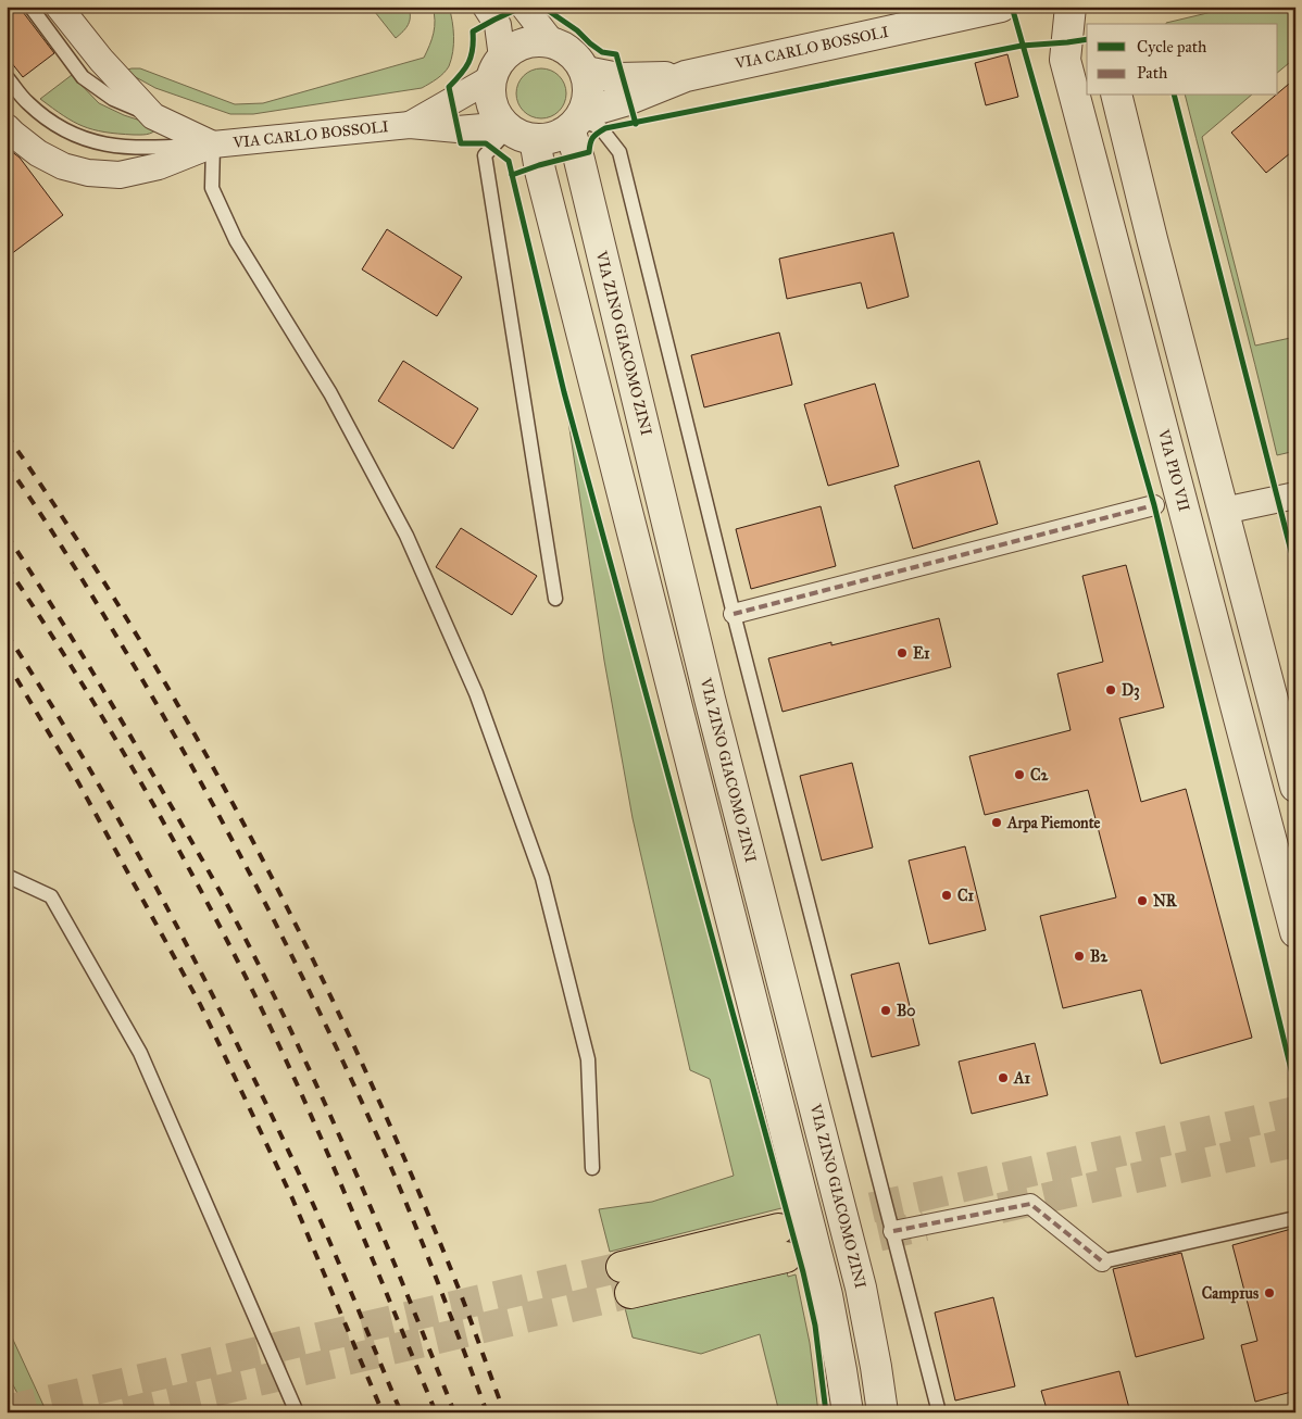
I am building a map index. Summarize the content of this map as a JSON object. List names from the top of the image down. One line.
{"streets":{"street":["VIA CARLO BOSSOLI","VIA ZINO GIACOMO ZINI","VIA PIO VII"]},"crossings":[["VIA CARLO BOSSOLI","VIA ZINO GIACOMO ZINI"]],"places":["E1","D3","C2","Arpa Piemonte","C1","NR","B2","B0","A1","Camp1us"],"legend":["Cycle path","Path"]}
